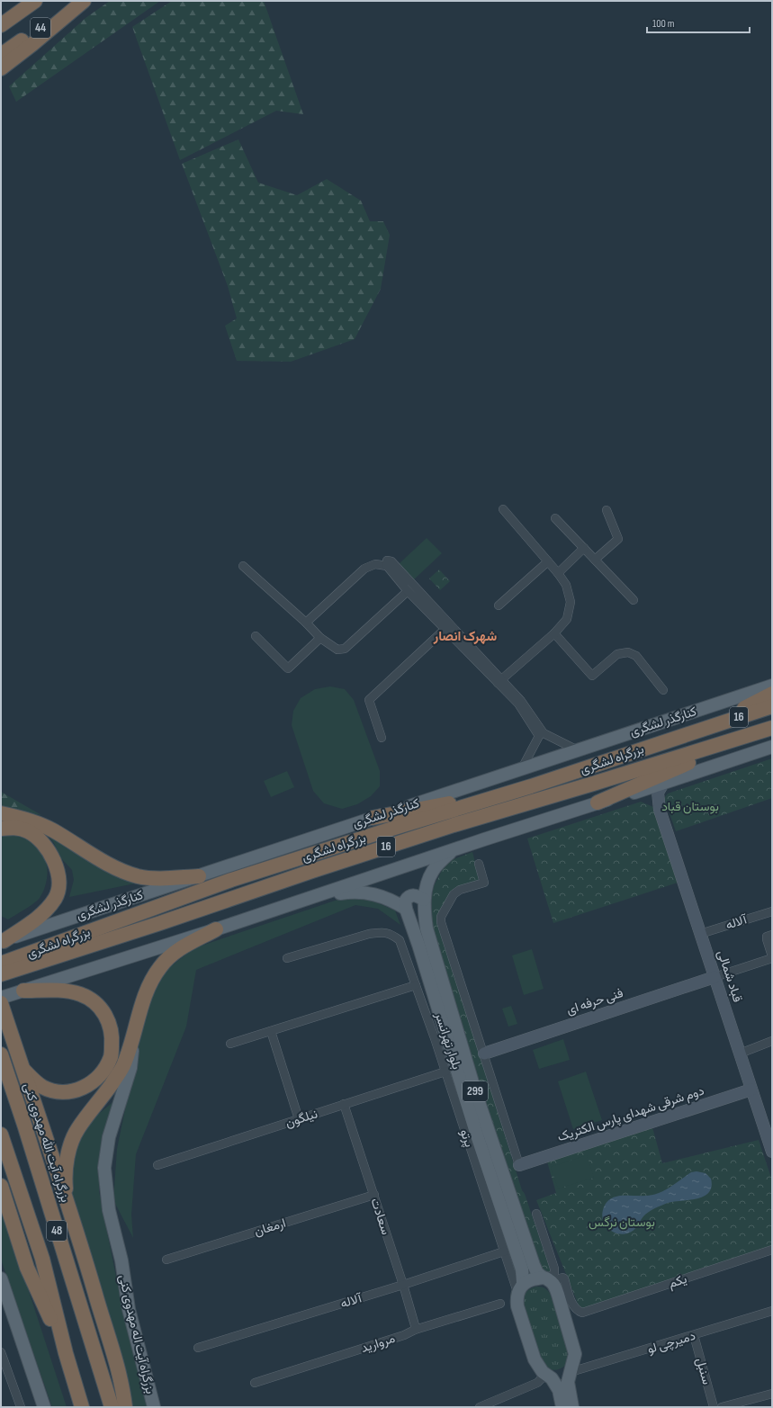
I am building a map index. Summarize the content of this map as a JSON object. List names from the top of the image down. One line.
{"streets":{"highway":["44","16","بزرگراه لشگری","بزرگراه آیت الله مهدوی کنی","48"],"main road":["کنارگذر لشگری","بلوار تهرانسر","299","بزرگراه آیت اله مهدوی کنی"],"street":["آلاله","قباد شمالی","فنی حرفه ای","دوم شرقی شهدای پارس الکتریک","نیلگون","پرتو","سعادت","ارمغان","یکم","دمیرچی لو","مروارید","سنبل"]},"crossings":[["آلاله","قباد شمالی"],["آلاله","پرتو"],["آلاله","سعادت"],["قباد شمالی","فنی حرفه ای"],["قباد شمالی","دوم شرقی شهدای پارس الکتریک"],["بلوار تهرانسر","پرتو"],["بلوار تهرانسر","یکم"],["بلوار تهرانسر","دمیرچی لو"],["نیلگون","پرتو"],["نیلگون","سعادت"],["سعادت","ارمغان"],["سعادت","مروارید"],["دمیرچی لو","سنبل"]],"districts":["شهرک انصار"],"parks":["بوستان قباد","بوستان نرگس"],"scale_bar":"100 m"}
